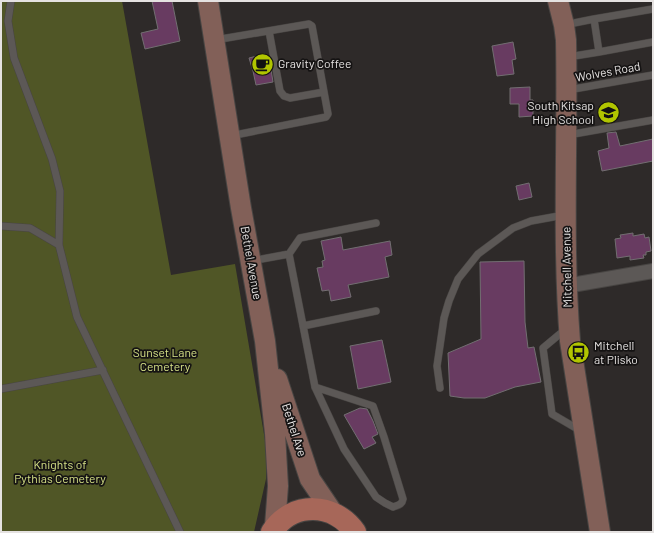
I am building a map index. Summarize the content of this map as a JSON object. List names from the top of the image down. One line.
{"streets":{"main road":["Bethel Avenue","Mitchell Avenue","Bethel Ave"],"lane":["Wolves Road"]},"crossings":[["Wolves Road","Mitchell Avenue"],["Bethel Avenue","Bethel Ave"]],"parks":["Sunset Lane Cemetery","Knights of Pythias Cemetery"],"places":{"cafe":["Gravity Coffee"],"school or university":["South Kitsap High School"],"bus stop":["Mitchell at Plisko"]}}
